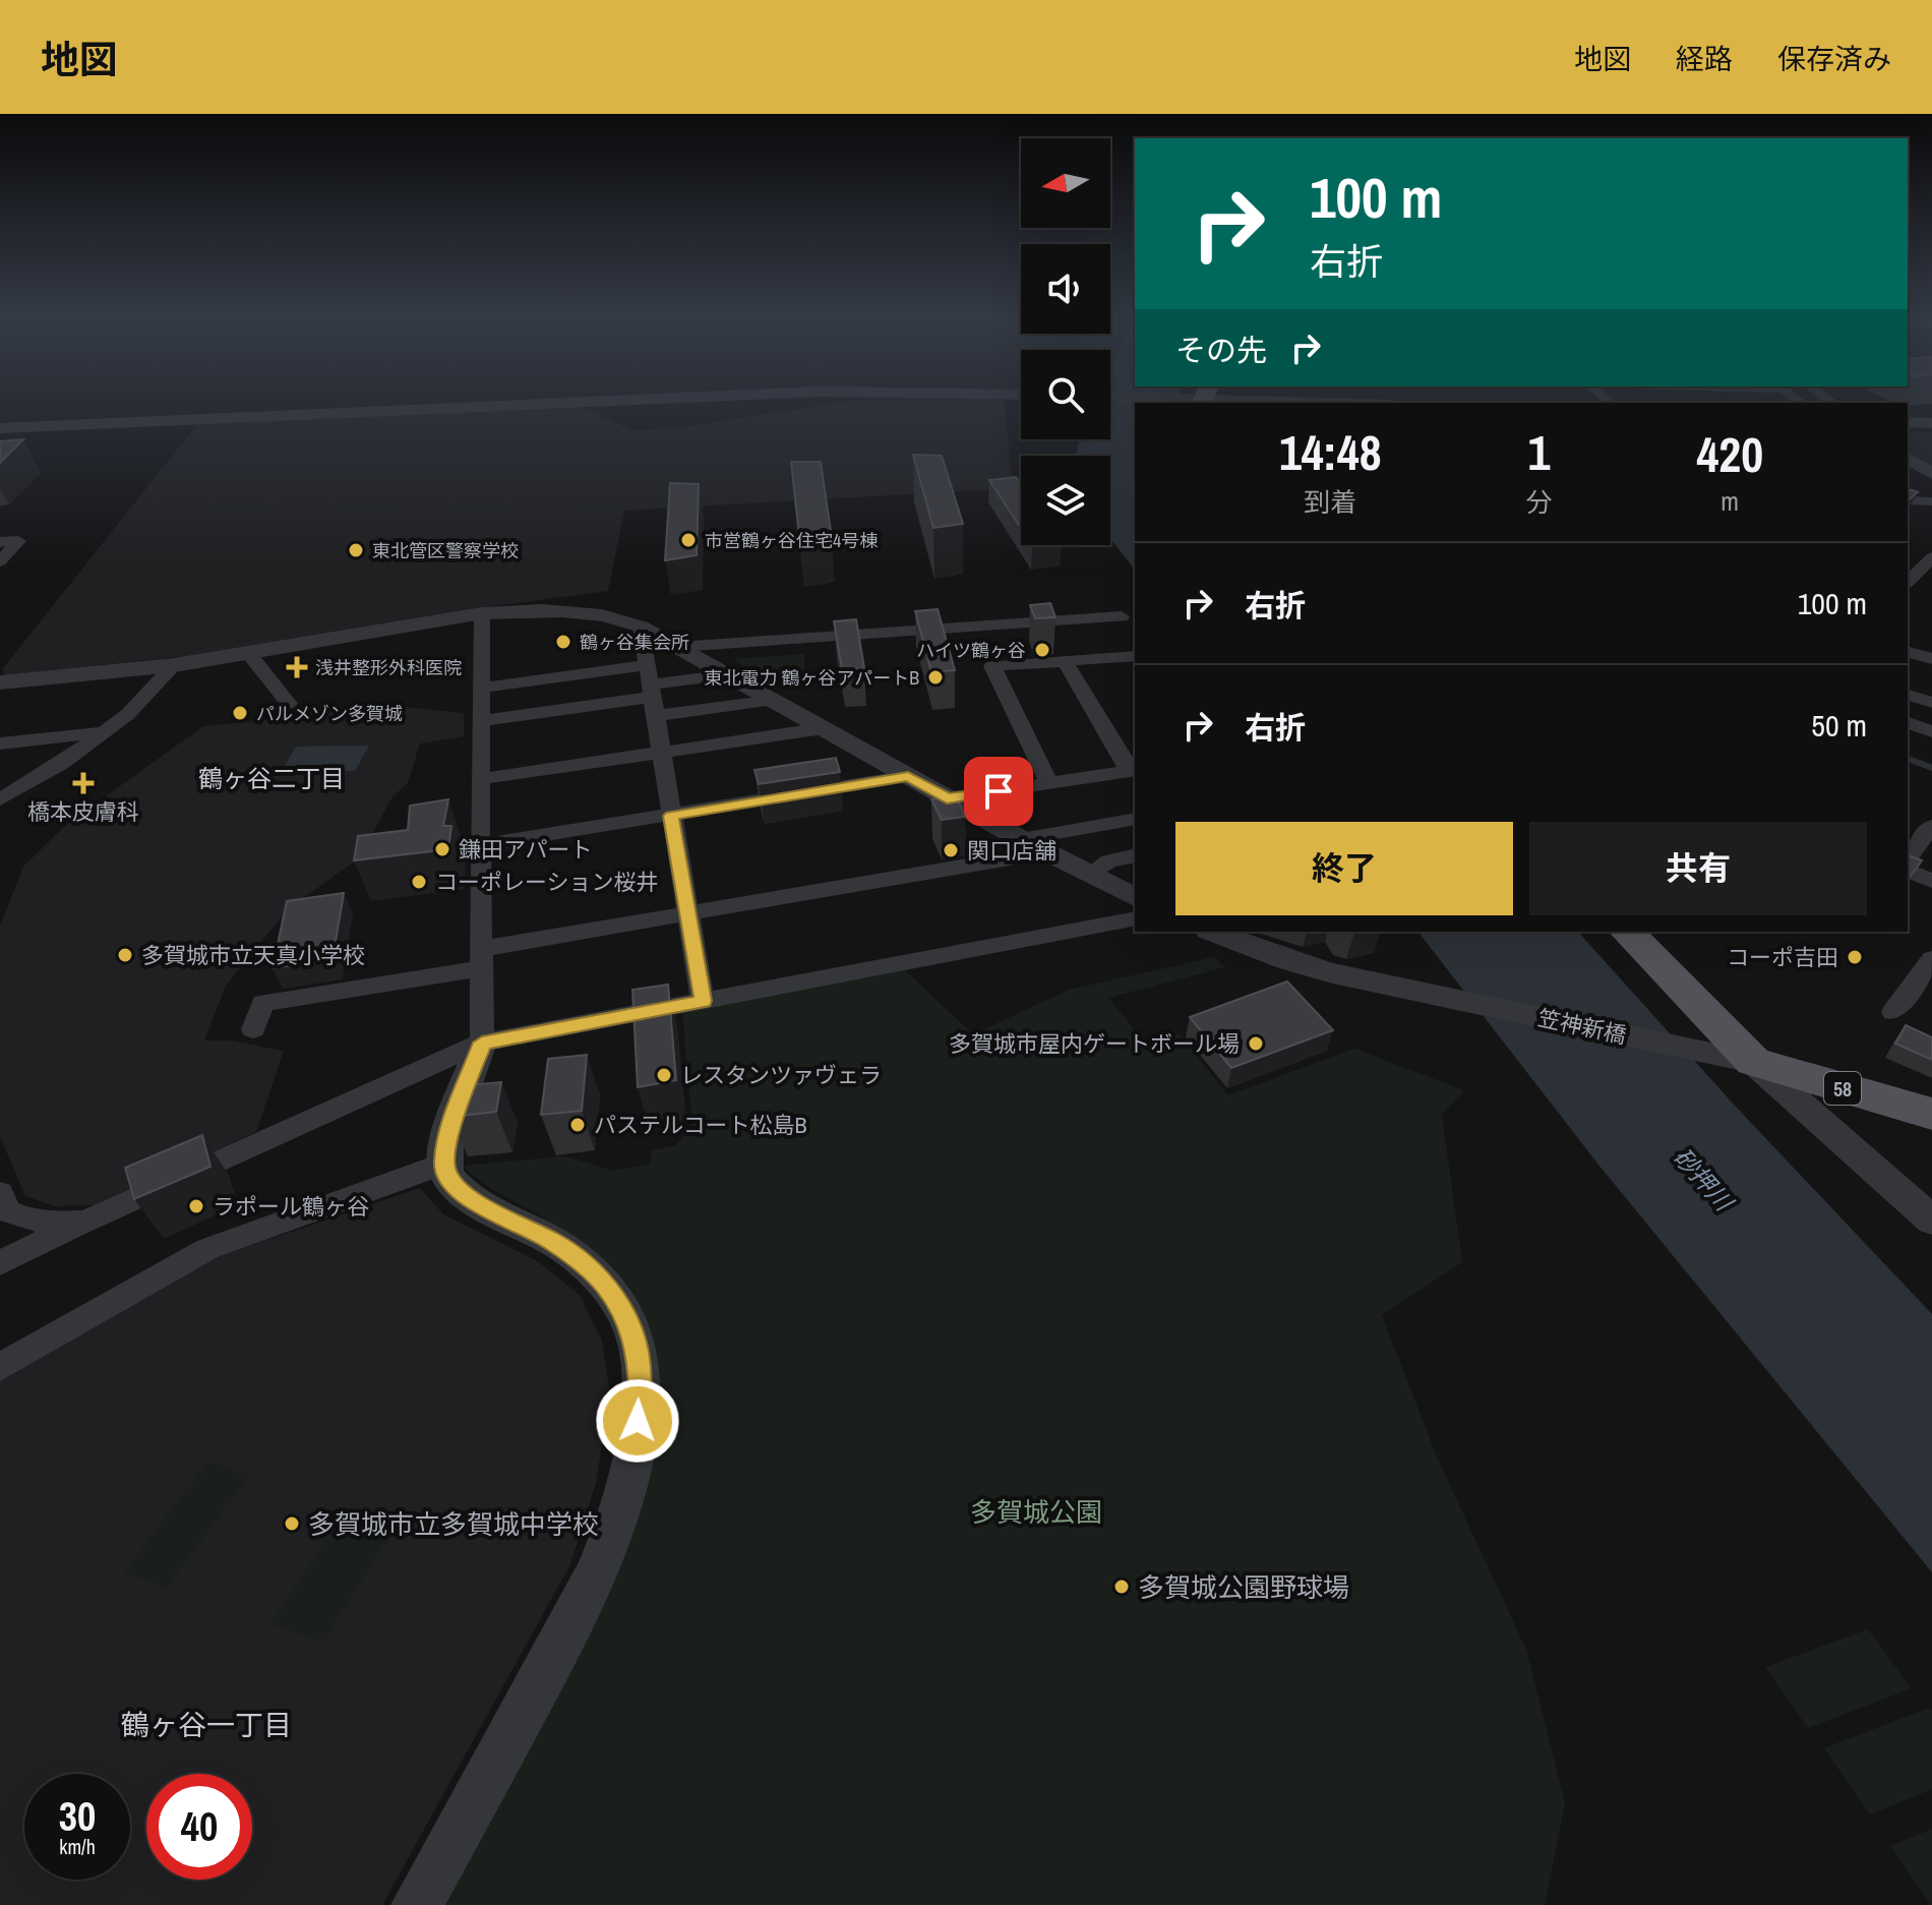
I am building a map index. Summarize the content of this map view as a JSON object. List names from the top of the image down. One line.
{"streets":{"main road":["58"],"street":["笠神新橋"]},"crossings":[["笠神新橋","58"]],"districts":["鶴ヶ谷二丁目","鶴ヶ谷一丁目"],"water":["砂押川"],"parks":["多賀城公園"],"places":{"other":["市営鶴ヶ谷住宅4号棟","東北管区警察学校","鶴ヶ谷集会所","ハイツ鶴ヶ谷","東北電力 鶴ヶ谷アパートB","パルメゾン多賀城","鎌田アパート","関口店舗","コーポレーション桜井","多賀城市立天真小学校","コーポ吉田","多賀城市屋内ゲートボール場","レスタンツァヴェラ","パステルコート松島B","ラポール鶴ヶ谷","多賀城市立多賀城中学校","多賀城公園野球場"],"health":["浅井整形外科医院","橋本皮膚科"]},"north":"left","page":{"header":"地図","nav":["地図","経路","保存済み"],"turn":["100 m","右折"],"then":"その先","eta":["14:48","到着","1","分","420","m"],"list":[{"name":"右折","value":"100 m"},{"name":"右折","value":"50 m"}],"buttons":["終了","共有"],"speed":"30 km/h","limit":"40"}}
